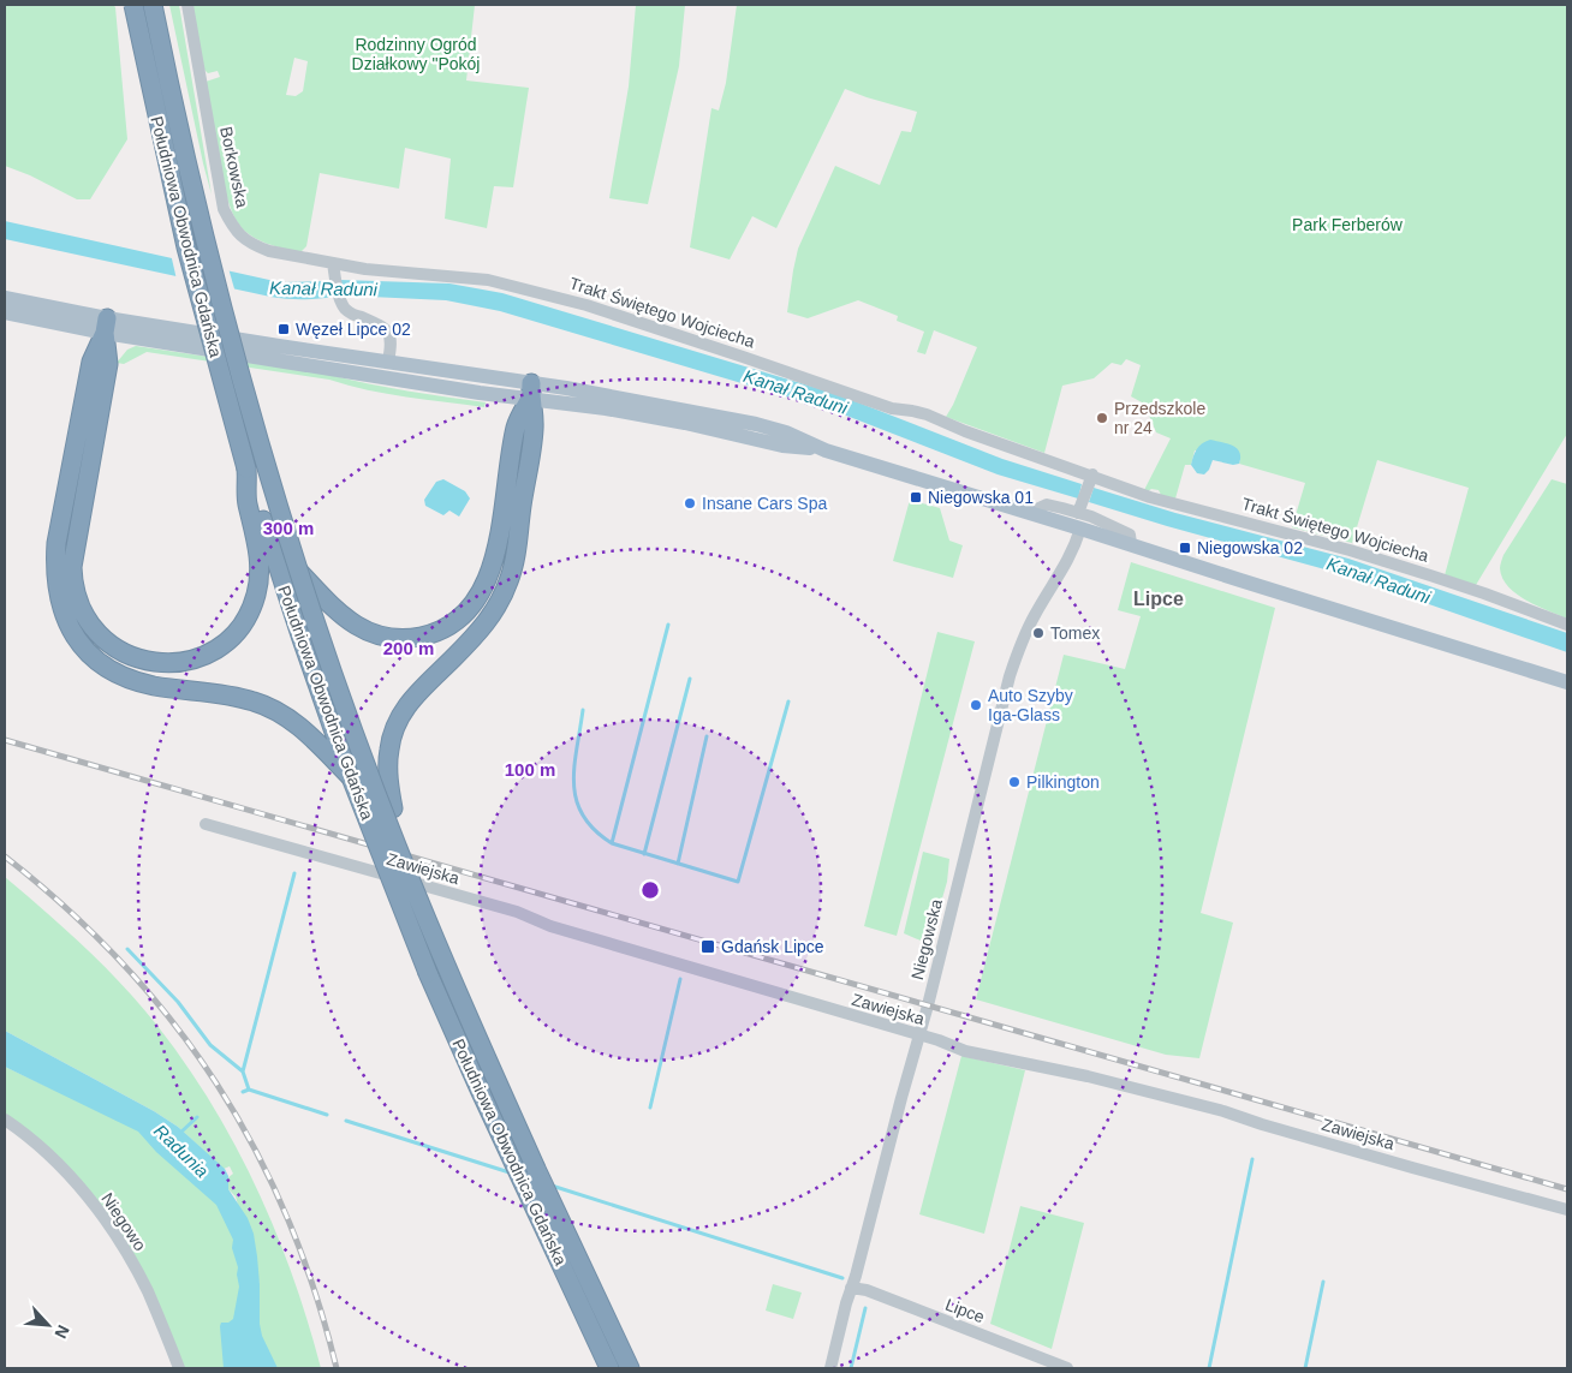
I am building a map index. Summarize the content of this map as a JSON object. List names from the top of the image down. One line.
{"streets":{"highway":["Południowa Obwodnica Gdańska"],"street":["Borkowska","Trakt Świętego Wojciecha","Zawiejska","Niegowska","Niegowo","Lipce"]},"crossings":[["Borkowska","Trakt Świętego Wojciecha"],["Zawiejska","Niegowska"],["Niegowska","Lipce"]],"districts":["Lipce"],"water":["Kanał Raduni","Radunia"],"parks":["Rodzinny Ogród Działkowy \"Pokój","Park Ferberów"],"places":{"transit":["Węzeł Lipce 02","Niegowska 01","Niegowska 02","Gdańsk Lipce"],"other":["Przedszkole nr 24","Insane Cars Spa","Tomex","Auto Szyby Iga-Glass","Pilkington"]},"north":"bottom right","rings":["300 m","200 m","100 m"]}
